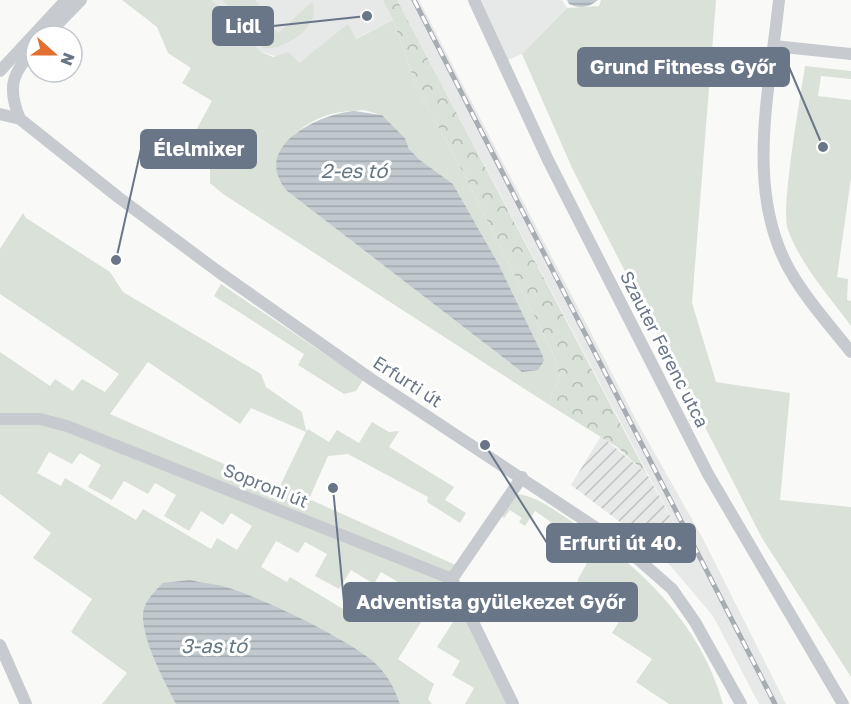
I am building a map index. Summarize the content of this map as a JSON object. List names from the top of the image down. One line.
{"streets":{"street":["Szauter Ferenc utca","Erfurti út","Soproni út"]},"water":["2-es tó","3-as tó"],"places":["Lidl","Grund Fitness Győr","Élelmixer","Erfurti út 40.","Adventista gyülekezet Győr"],"north":"right"}
